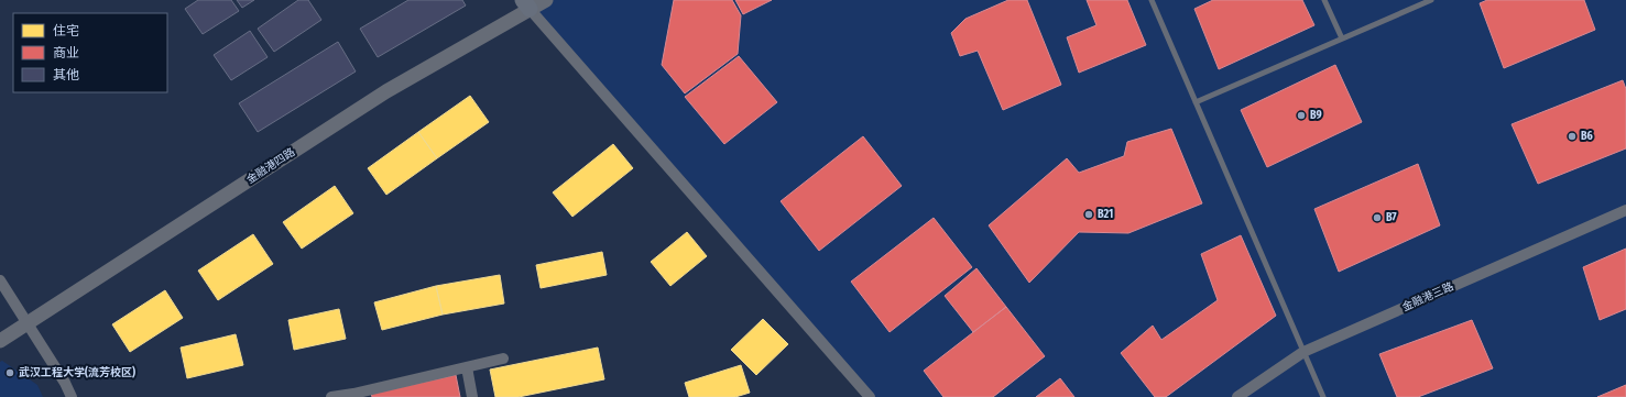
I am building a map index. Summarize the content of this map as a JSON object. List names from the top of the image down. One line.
{"streets":{"street":["金融港四路","金融港三路"]},"places":["B9","B6","B21","B7","武汉工程大学(流芳校区)"],"legend":["住宅","商业","其他"]}
